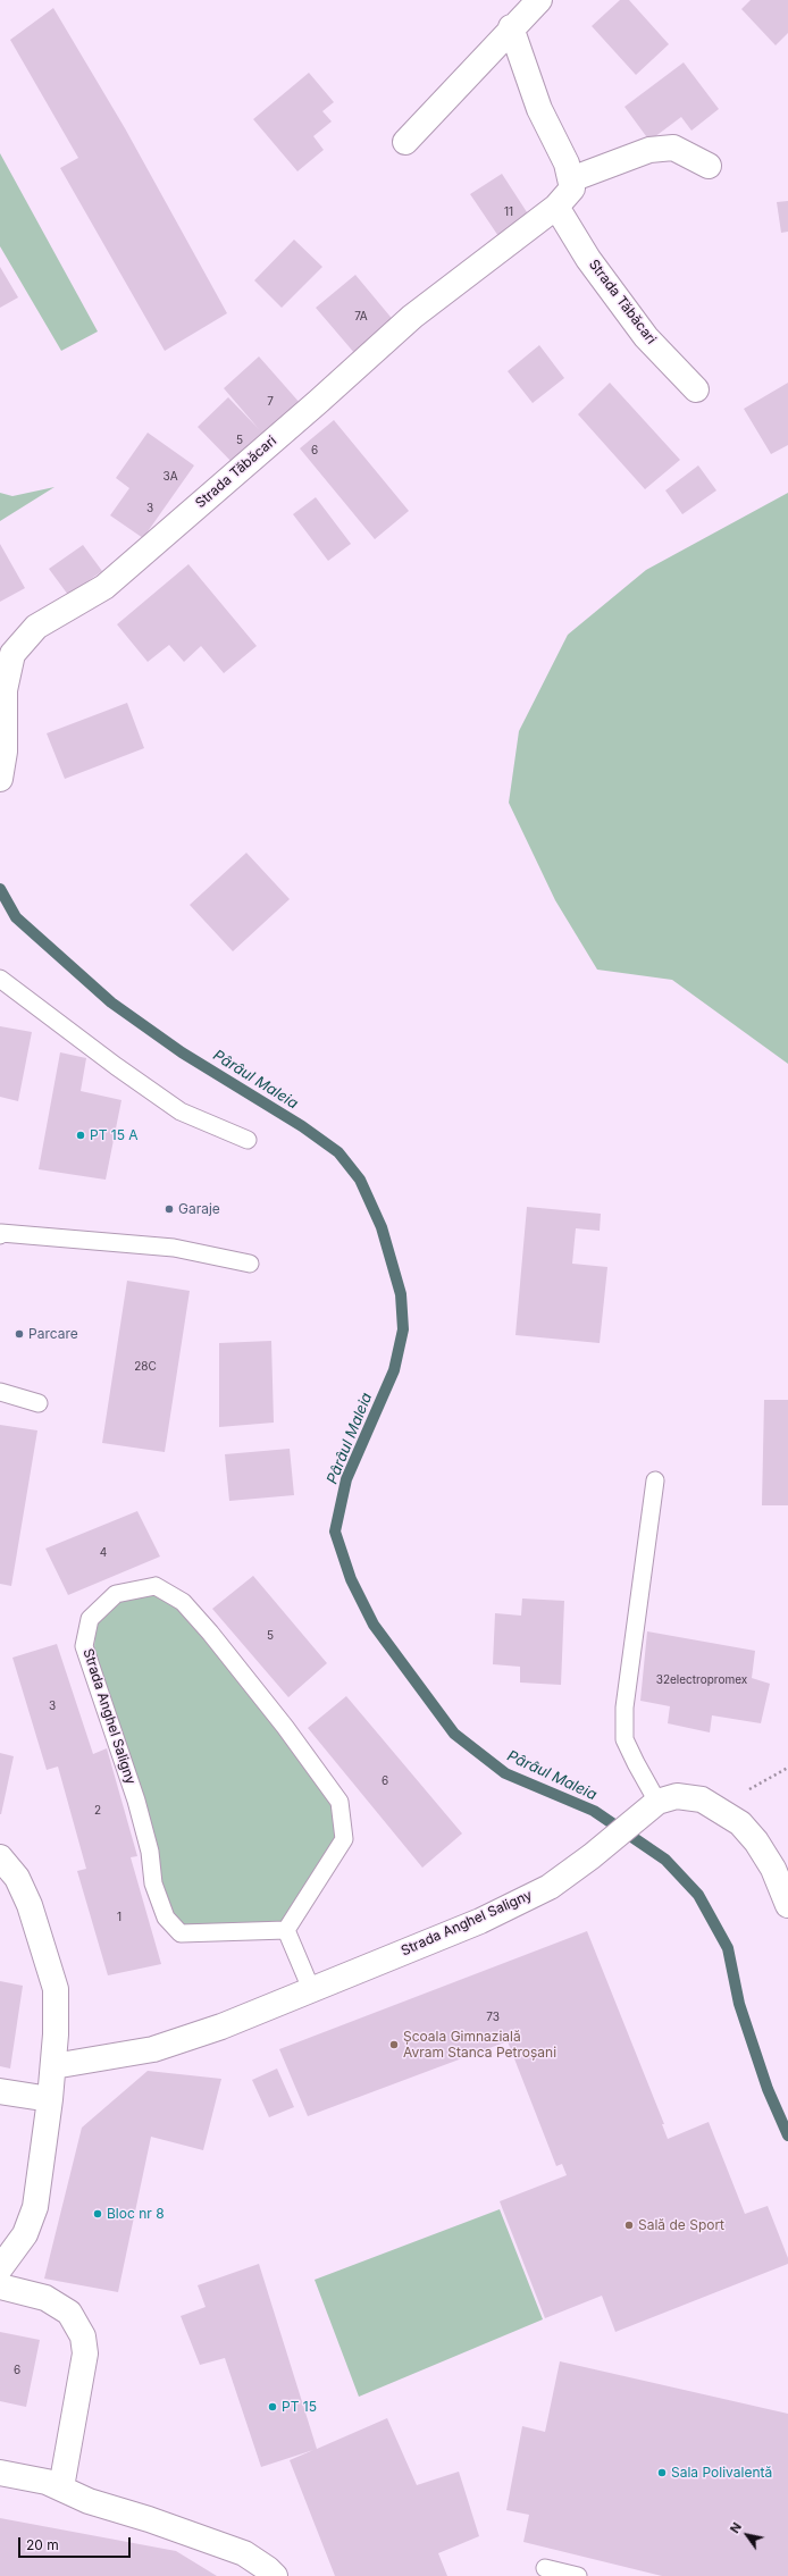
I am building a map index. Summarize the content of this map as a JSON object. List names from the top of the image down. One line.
{"streets":{"street":["Strada Tăbăcari","Strada Anghel Saligny"]},"water":["Pârâul Maleia"],"places":["PT 15 A","Garaje","Parcare","Școala Gimnazială Avram Stanca Petroșani","Bloc nr 8","Sală de Sport","PT 15","Sala Polivalentă"],"house_numbers":["11","7A","7","5","6","3A","3","28C","4","5","32electropromex","3","6","2","1","73","6"],"scale_bar":"20 m","north":"top left"}
